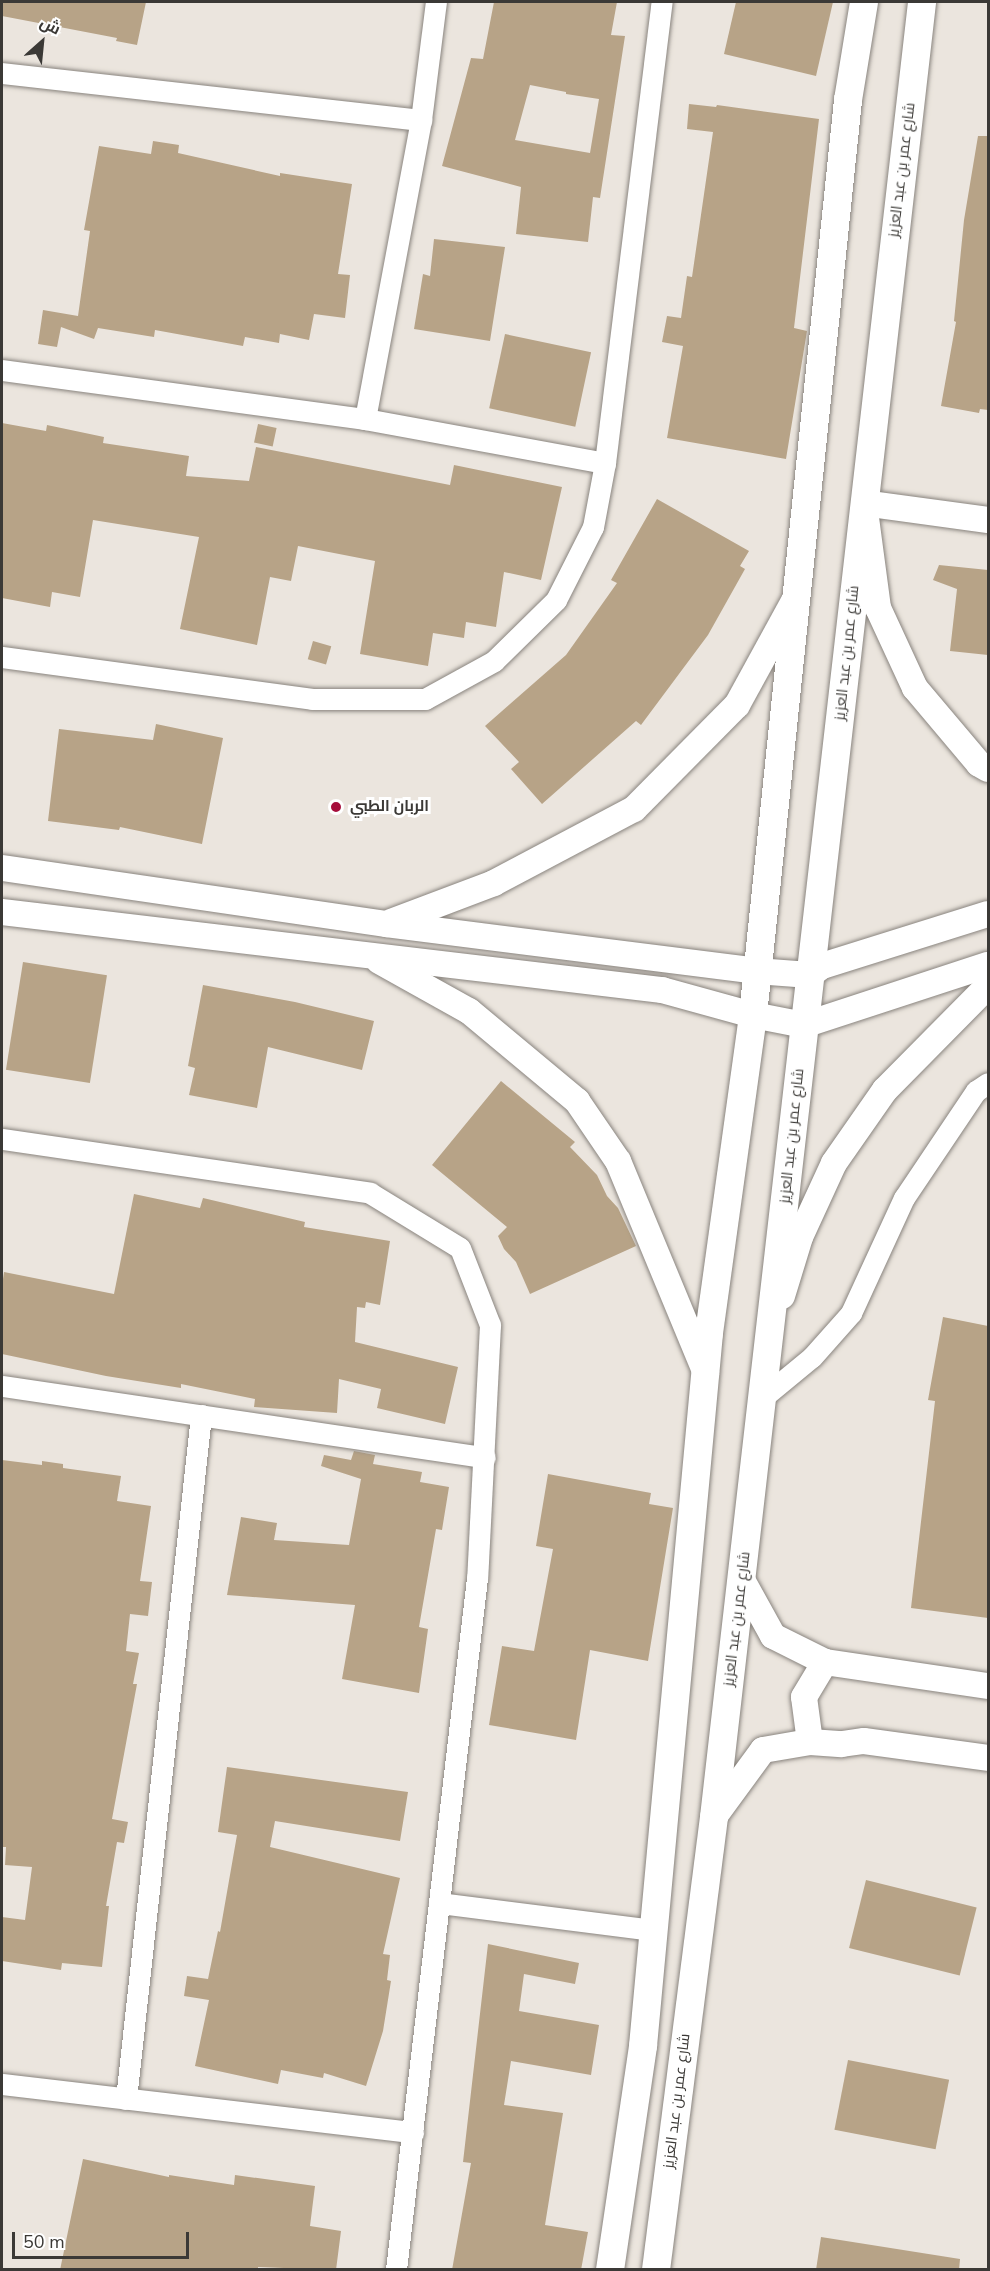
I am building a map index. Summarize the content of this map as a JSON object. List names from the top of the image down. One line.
{"streets":{"main road":["شارع عمر بن عبد العزيز"]},"places":["الربان الطبي"],"scale_bar":"50 m","north":"top right"}
